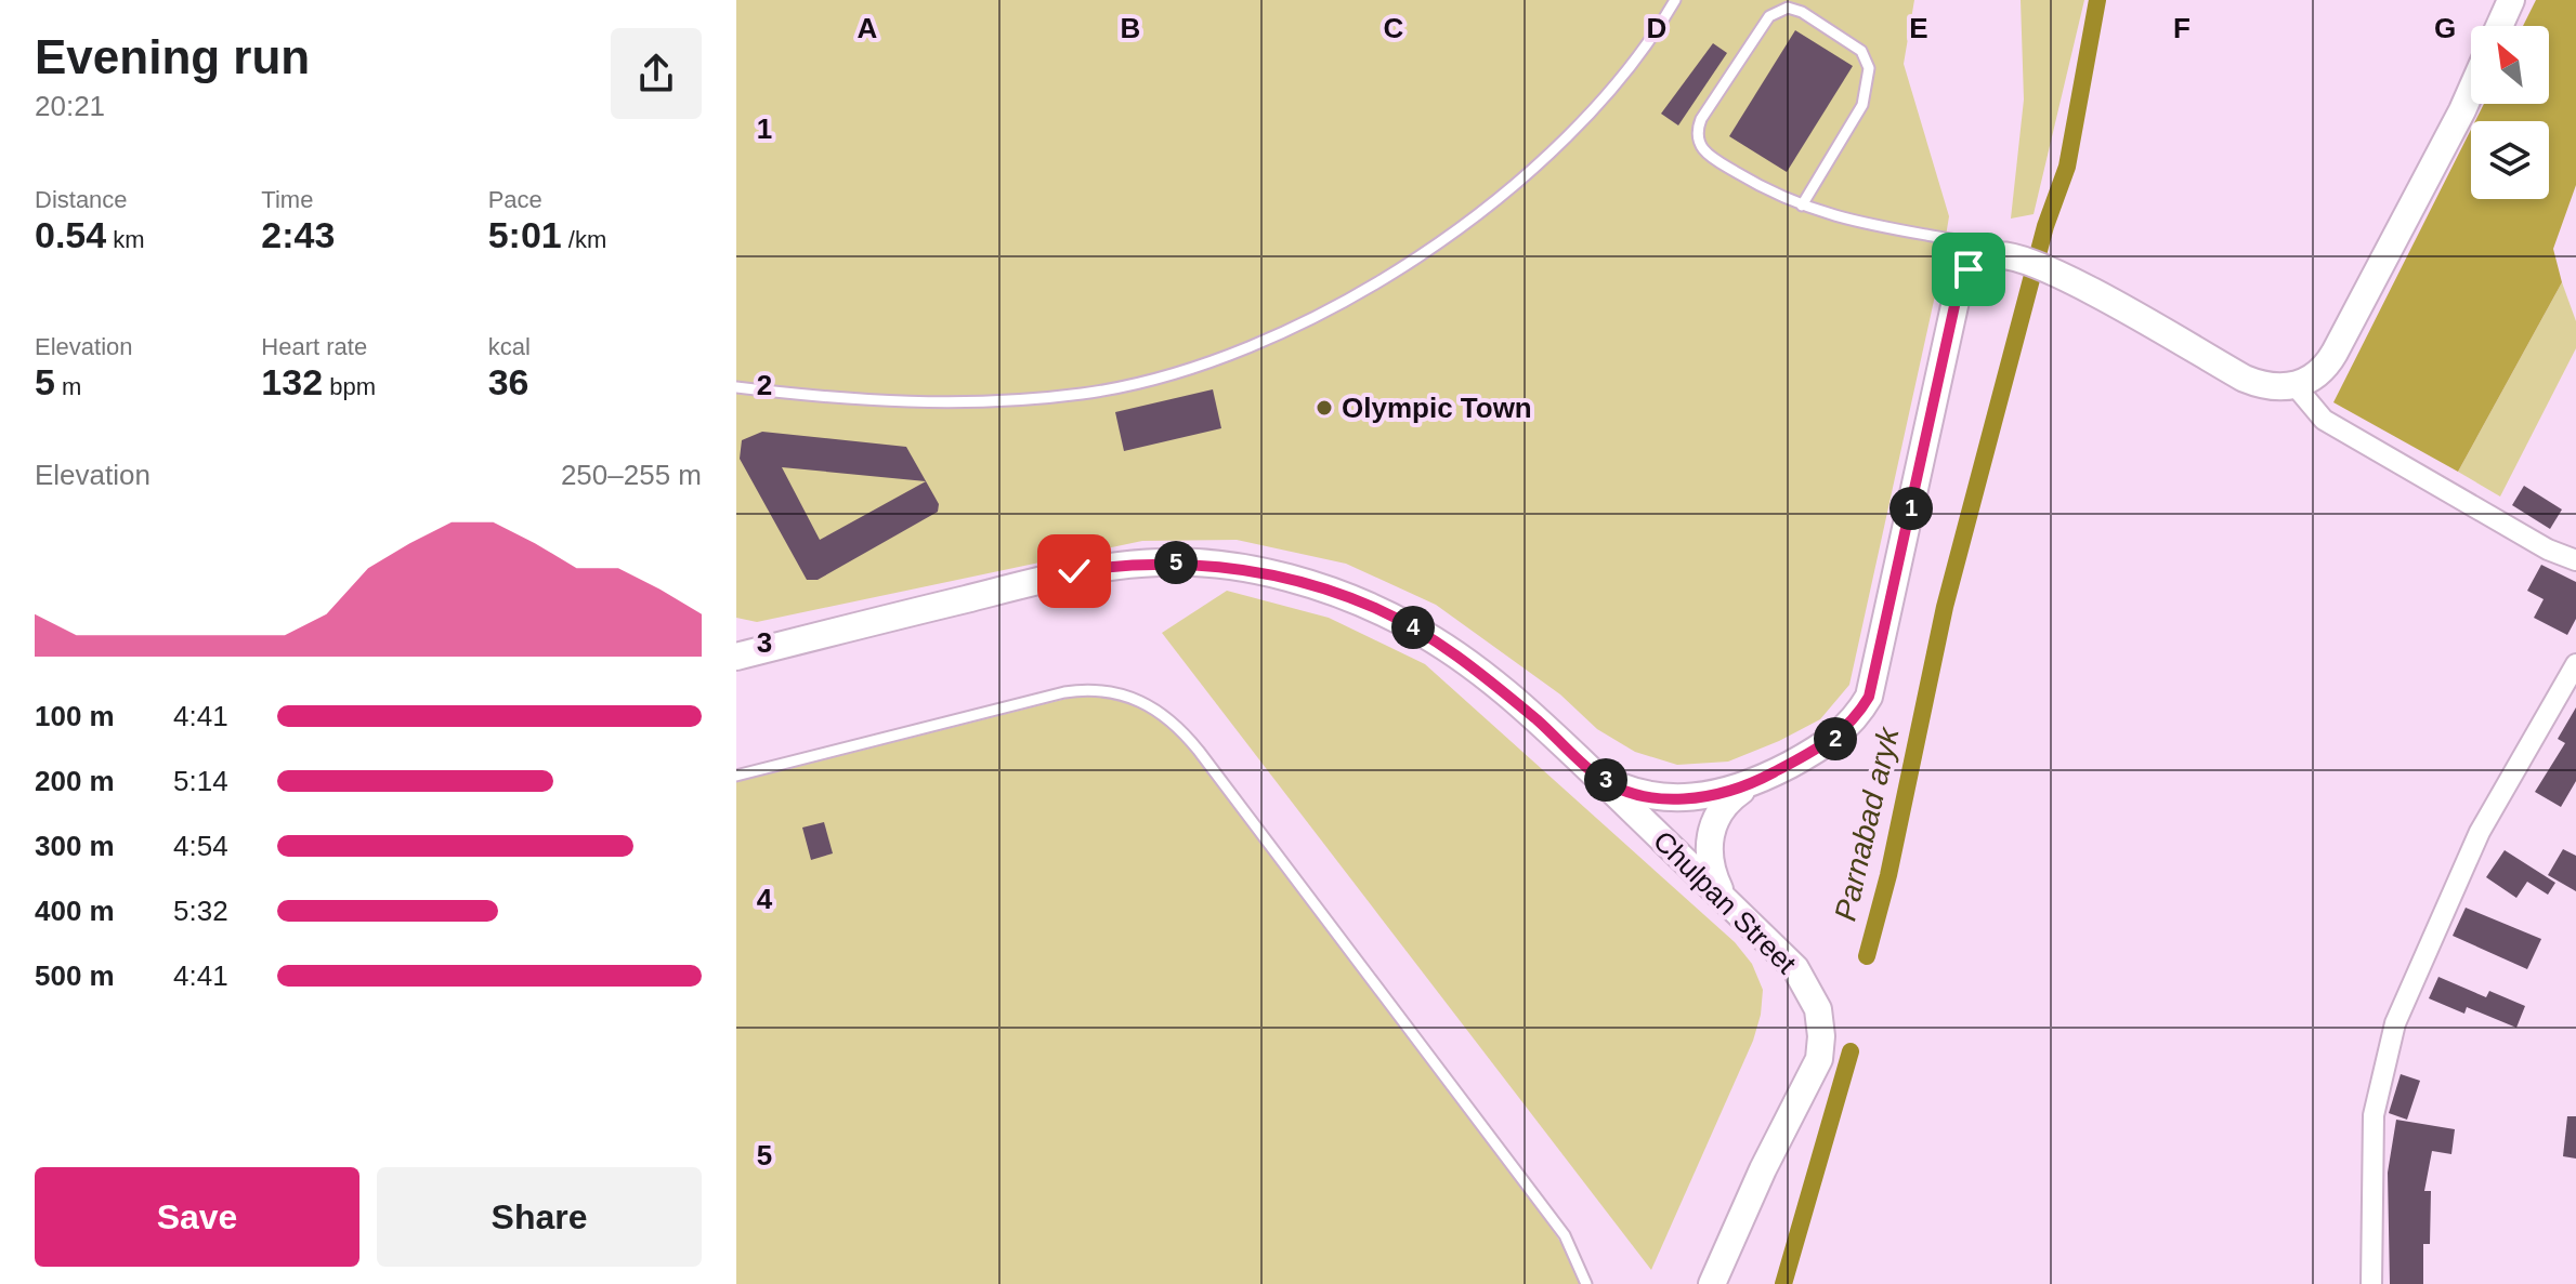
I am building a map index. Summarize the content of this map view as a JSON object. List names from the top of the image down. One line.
{"streets":{"main road":["Chulpan Street"]},"water":["Parnabad aryk"],"places":["Olympic Town"],"north":"top left","page":{"heading":["Evening run","20:21"],"stats":[["Distance","0.54 km"],["Time","2:43"],["Pace","5:01 /km"],["Elevation","5 m"],["Heart rate","132 bpm"],["kcal","36"]],"chart":["Elevation","250–255 m"],"pins":["1","5","4","2","3"],"list":[{"name":"100 m","note":"4:41"},{"name":"200 m","note":"5:14"},{"name":"300 m","note":"4:54"},{"name":"400 m","note":"5:32"},{"name":"500 m","note":"4:41"}],"buttons":["Save","Share"]},"grid":{"columns":["A","B","C","D","E","F","G"],"rows":["1","2","3","4","5"]}}
